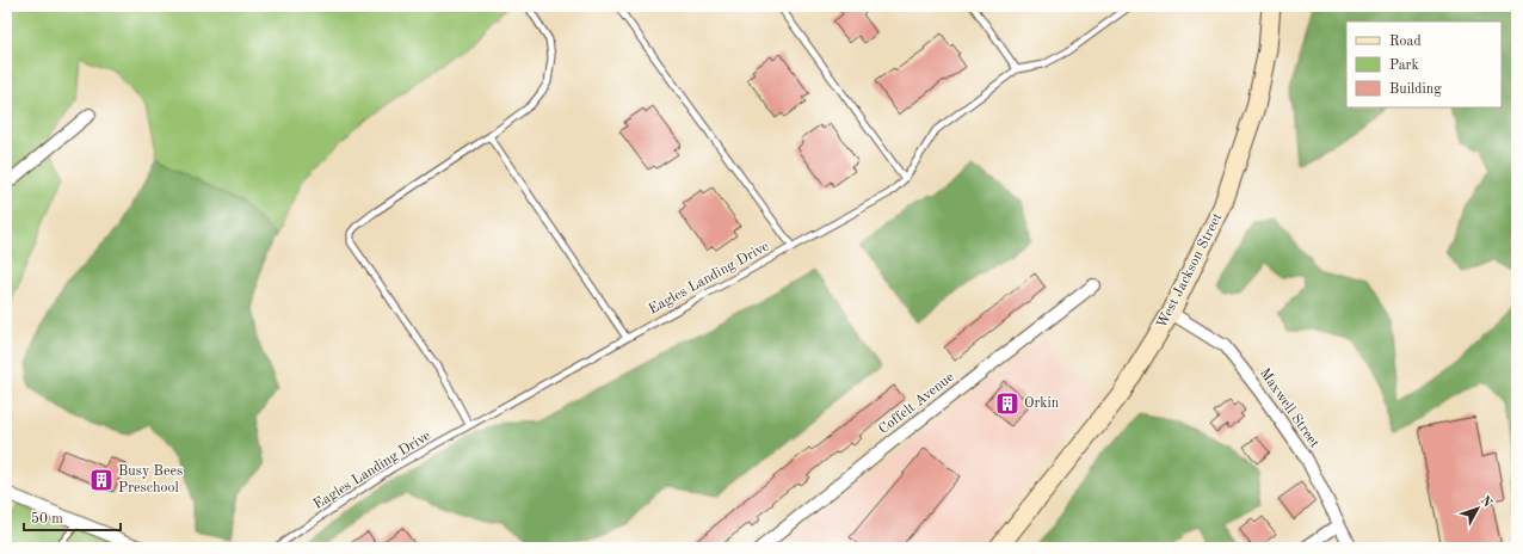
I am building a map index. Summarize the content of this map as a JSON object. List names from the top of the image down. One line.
{"streets":{"street":["West Jackson Street","Coffelt Avenue","Maxwell Street"],"lane":["Eagles Landing Drive"]},"crossings":[["West Jackson Street","Maxwell Street"]],"places":{"building":["Orkin","Busy Bees Preschool"]},"legend":["Road","Park","Building"],"scale_bar":"50 m","north":"top right"}
